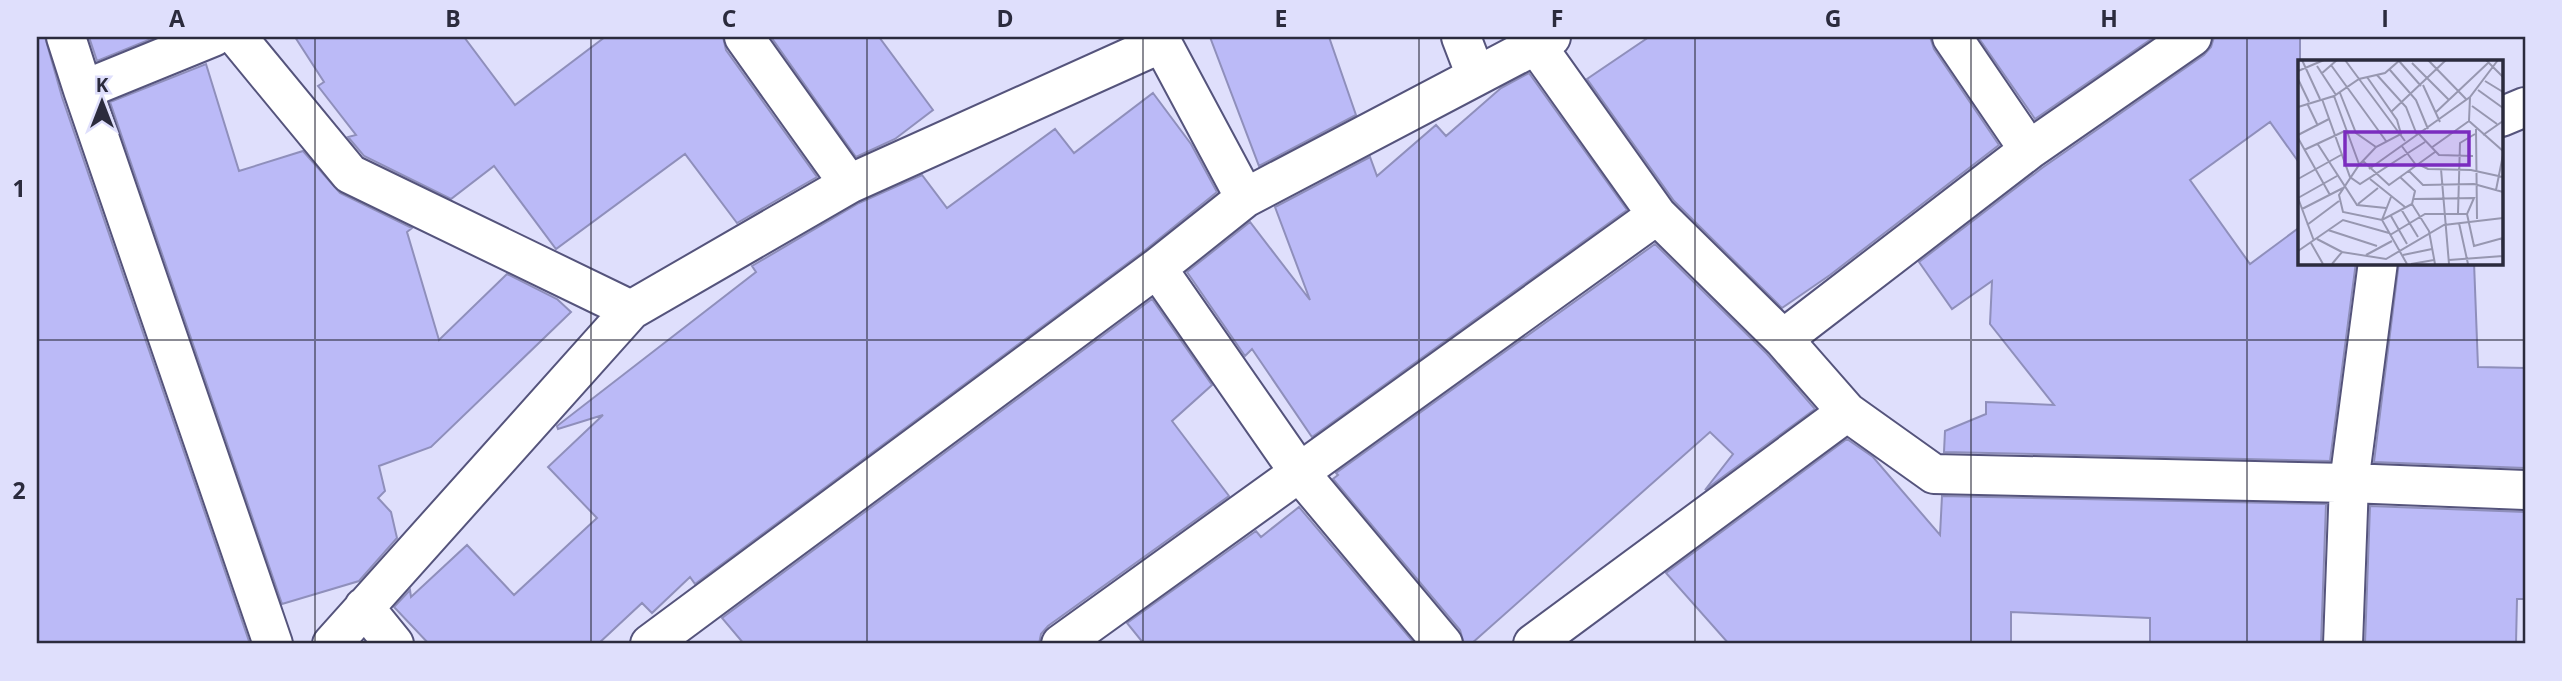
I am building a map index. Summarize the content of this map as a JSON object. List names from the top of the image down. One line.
{"north":"top","grid":{"columns":["A","B","C","D","E","F","G","H","I"],"rows":["1","2"]}}
